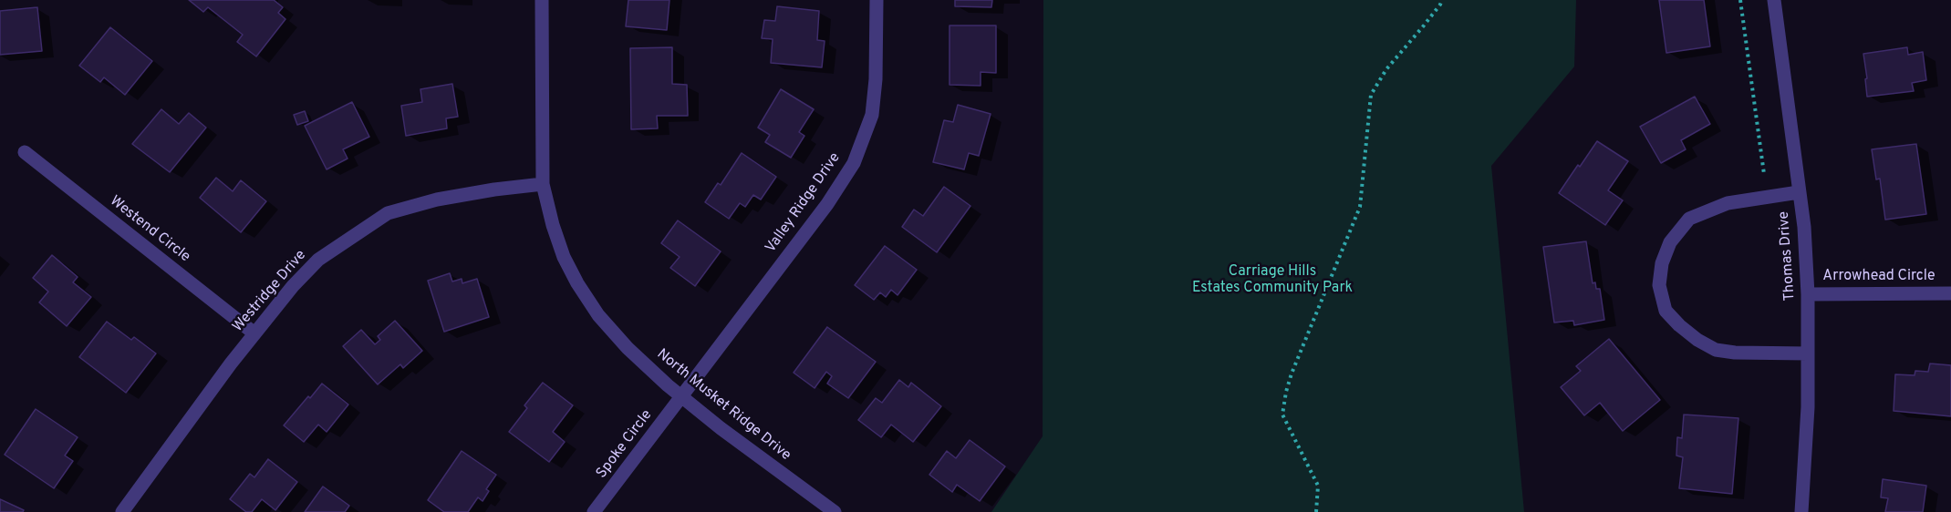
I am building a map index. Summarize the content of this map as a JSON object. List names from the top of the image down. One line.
{"streets":{"street":["Valley Ridge Drive","Westend Circle","Thomas Drive","Arrowhead Circle","Westridge Drive","North Musket Ridge Drive","Spoke Circle"]},"crossings":[["Valley Ridge Drive","North Musket Ridge Drive"],["Valley Ridge Drive","Spoke Circle"],["Westend Circle","Westridge Drive"],["Thomas Drive","Arrowhead Circle"],["Westridge Drive","North Musket Ridge Drive"],["North Musket Ridge Drive","Spoke Circle"]],"parks":["Carriage Hills Estates Community Park"]}
